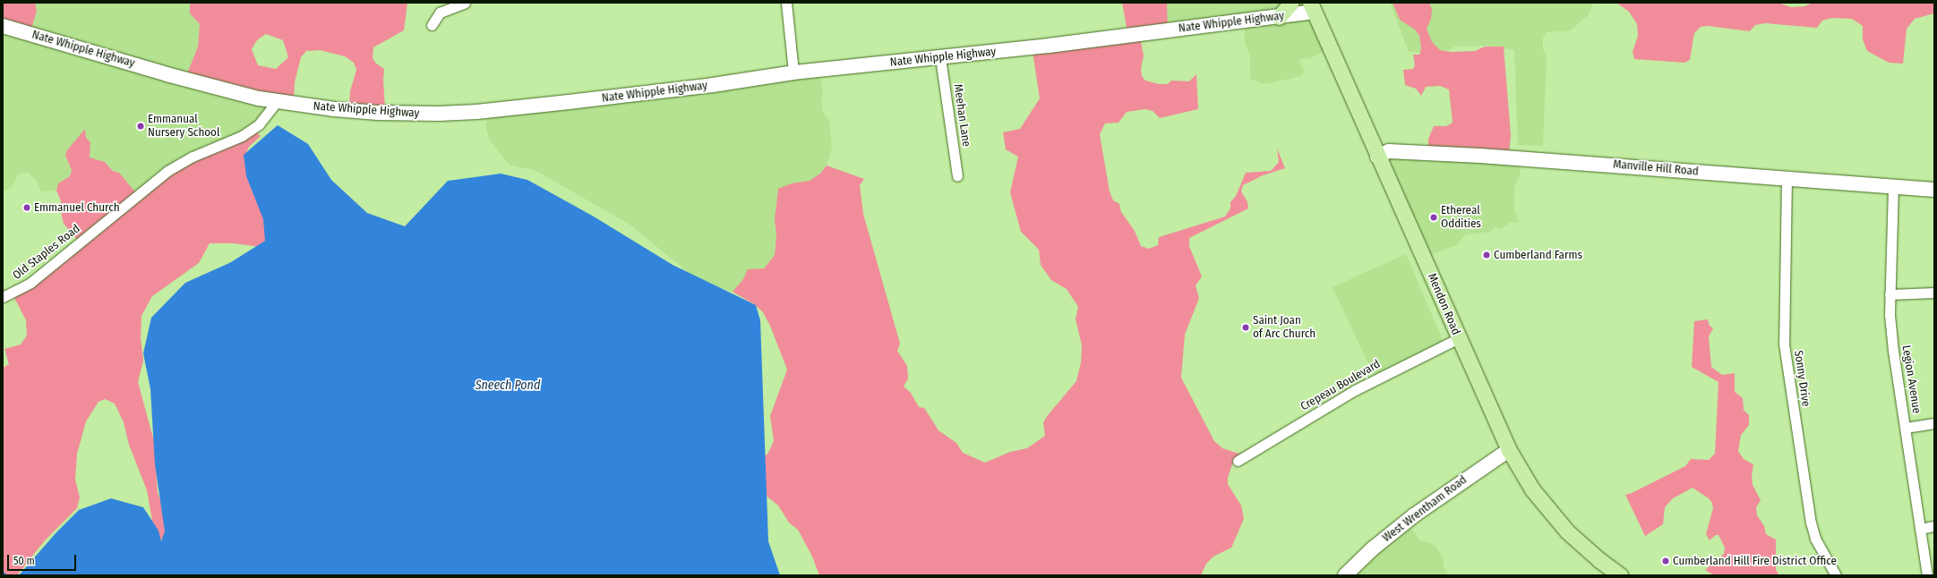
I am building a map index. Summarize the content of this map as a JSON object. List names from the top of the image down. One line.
{"streets":{"main road":["Nate Whipple Highway","Manville Hill Road","Mendon Road","West Wrentham Road"],"street":["Meehan Lane","Old Staples Road","Sonny Drive","Legion Avenue","Crepeau Boulevard"]},"crossings":[["Nate Whipple Highway","Meehan Lane"],["Nate Whipple Highway","Old Staples Road"],["Nate Whipple Highway","Mendon Road"],["Manville Hill Road","Mendon Road"],["Manville Hill Road","Sonny Drive"],["Manville Hill Road","Legion Avenue"],["Mendon Road","Crepeau Boulevard"],["Mendon Road","West Wrentham Road"]],"water":["Sneech Pond"],"places":["Emmanual Nursery School","Emmanuel Church","Ethereal Oddities","Cumberland Farms","Saint Joan of Arc Church","Cumberland Hill Fire District Office"],"scale_bar":"50 m"}
